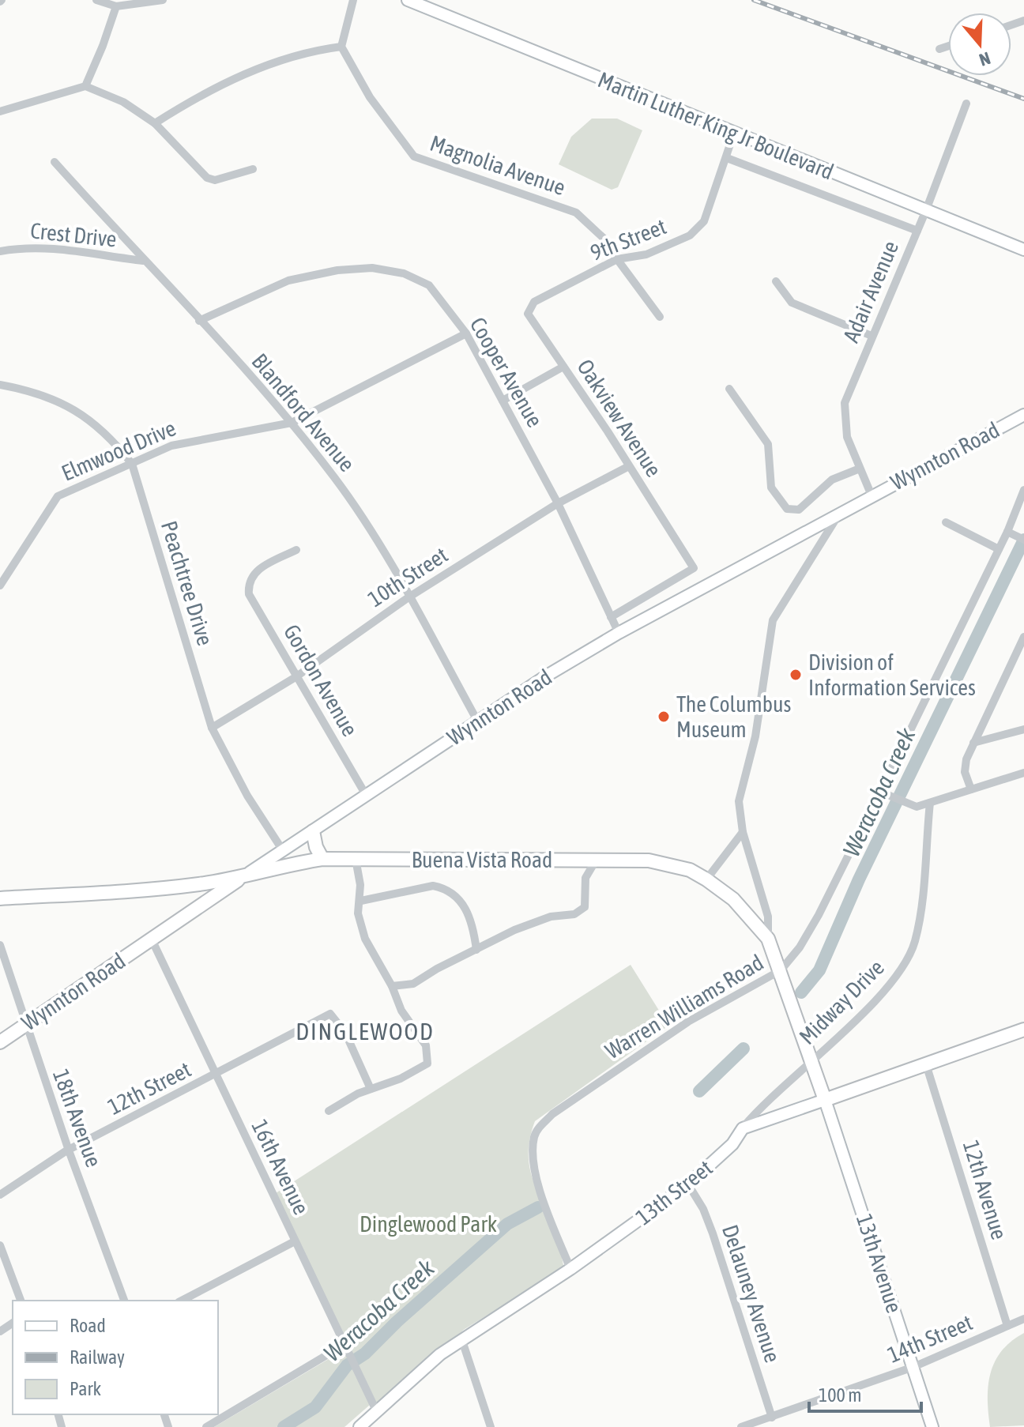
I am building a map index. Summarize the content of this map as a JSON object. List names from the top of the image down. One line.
{"streets":{"main road":["Martin Luther King Jr Boulevard","Wynnton Road","Buena Vista Road","13th Street","13th Avenue"],"street":["Magnolia Avenue","Crest Drive","9th Street","Adair Avenue","Cooper Avenue","Blandford Avenue","Oakview Avenue","Elmwood Drive","10th Street","Peachtree Drive","Gordon Avenue","Midway Drive","Warren Williams Road","12th Street","18th Avenue","16th Avenue","12th Avenue","Delauney Avenue","14th Street"]},"crossings":[["Martin Luther King Jr Boulevard","9th Street"],["Martin Luther King Jr Boulevard","Adair Avenue"],["Magnolia Avenue","9th Street"],["Crest Drive","Blandford Avenue"],["9th Street","Oakview Avenue"],["Adair Avenue","Wynnton Road"],["Cooper Avenue","Blandford Avenue"],["Cooper Avenue","Oakview Avenue"],["Cooper Avenue","Elmwood Drive"],["Cooper Avenue","Wynnton Road"],["Cooper Avenue","10th Street"],["Blandford Avenue","Elmwood Drive"],["Blandford Avenue","Wynnton Road"],["Blandford Avenue","10th Street"],["Oakview Avenue","10th Street"],["Elmwood Drive","Peachtree Drive"],["Wynnton Road","Peachtree Drive"],["Wynnton Road","Gordon Avenue"],["Wynnton Road","Buena Vista Road"],["Wynnton Road","18th Avenue"],["Wynnton Road","16th Avenue"],["10th Street","Peachtree Drive"],["10th Street","Gordon Avenue"],["Buena Vista Road","Midway Drive"],["Buena Vista Road","Warren Williams Road"],["Buena Vista Road","13th Avenue"],["Midway Drive","13th Street"],["Warren Williams Road","13th Street"],["12th Street","18th Avenue"],["12th Street","16th Avenue"],["16th Avenue","13th Street"],["12th Avenue","14th Street"],["13th Street","Delauney Avenue"],["13th Avenue","14th Street"],["Delauney Avenue","14th Street"]],"districts":["DINGLEWOOD"],"water":["Weracoba Creek"],"parks":["Dinglewood Park"],"places":["Division of Information Services","The Columbus Museum"],"legend":["Road","Railway","Park"],"scale_bar":"100 m","north":"bottom"}
